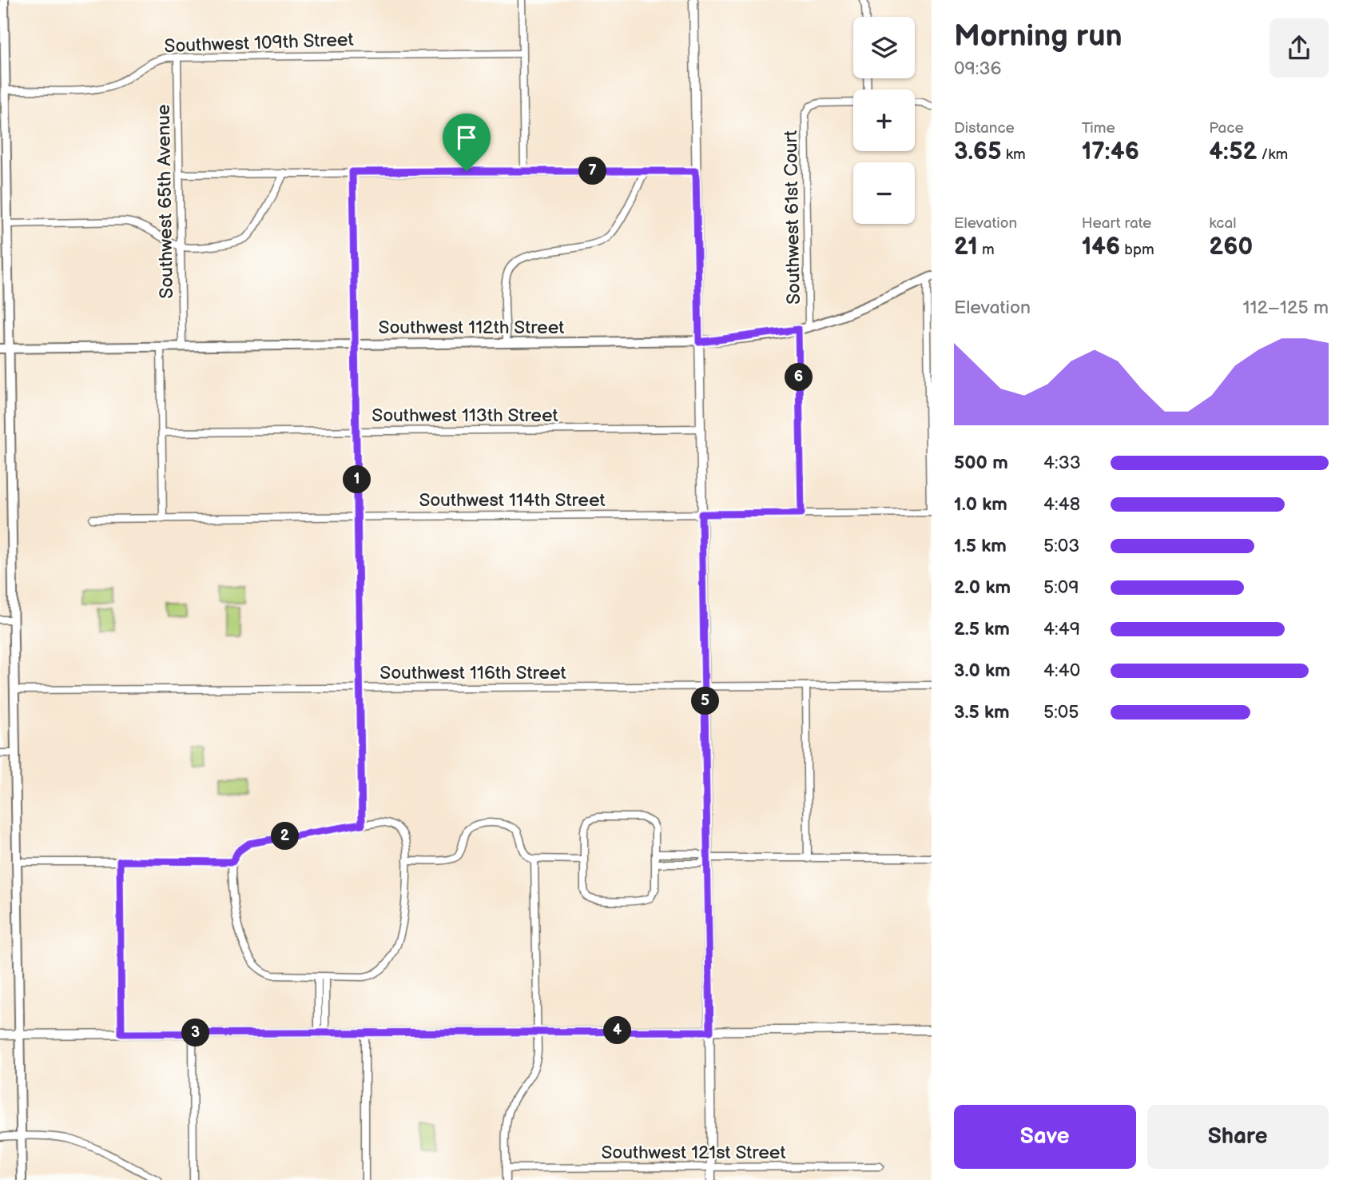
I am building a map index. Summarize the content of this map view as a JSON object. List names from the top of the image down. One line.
{"streets":{"main road":["Southwest 112th Street"],"street":["Southwest 109th Street","Southwest 65th Avenue","Southwest 61st Court","Southwest 113th Street","Southwest 114th Street","Southwest 116th Street","Southwest 121st Street"]},"crossings":[["Southwest 109th Street","Southwest 65th Avenue"],["Southwest 65th Avenue","Southwest 112th Street"],["Southwest 61st Court","Southwest 112th Street"],["Southwest 61st Court","Southwest 114th Street"]],"page":{"heading":["Morning run","09:36"],"map_buttons":["+","−"],"stats":[["Distance","3.65 km"],["Time","17:46"],["Pace","4:52 /km"],["Elevation","21 m"],["Heart rate","146 bpm"],["kcal","260"]],"pins":["7","6","1","5","2","4","3"],"chart":["Elevation","112–125 m"],"list":[{"name":"500 m","note":"4:33"},{"name":"1.0 km","note":"4:48"},{"name":"1.5 km","note":"5:03"},{"name":"2.0 km","note":"5:09"},{"name":"2.5 km","note":"4:49"},{"name":"3.0 km","note":"4:40"},{"name":"3.5 km","note":"5:05"}],"buttons":["Save","Share"]}}
